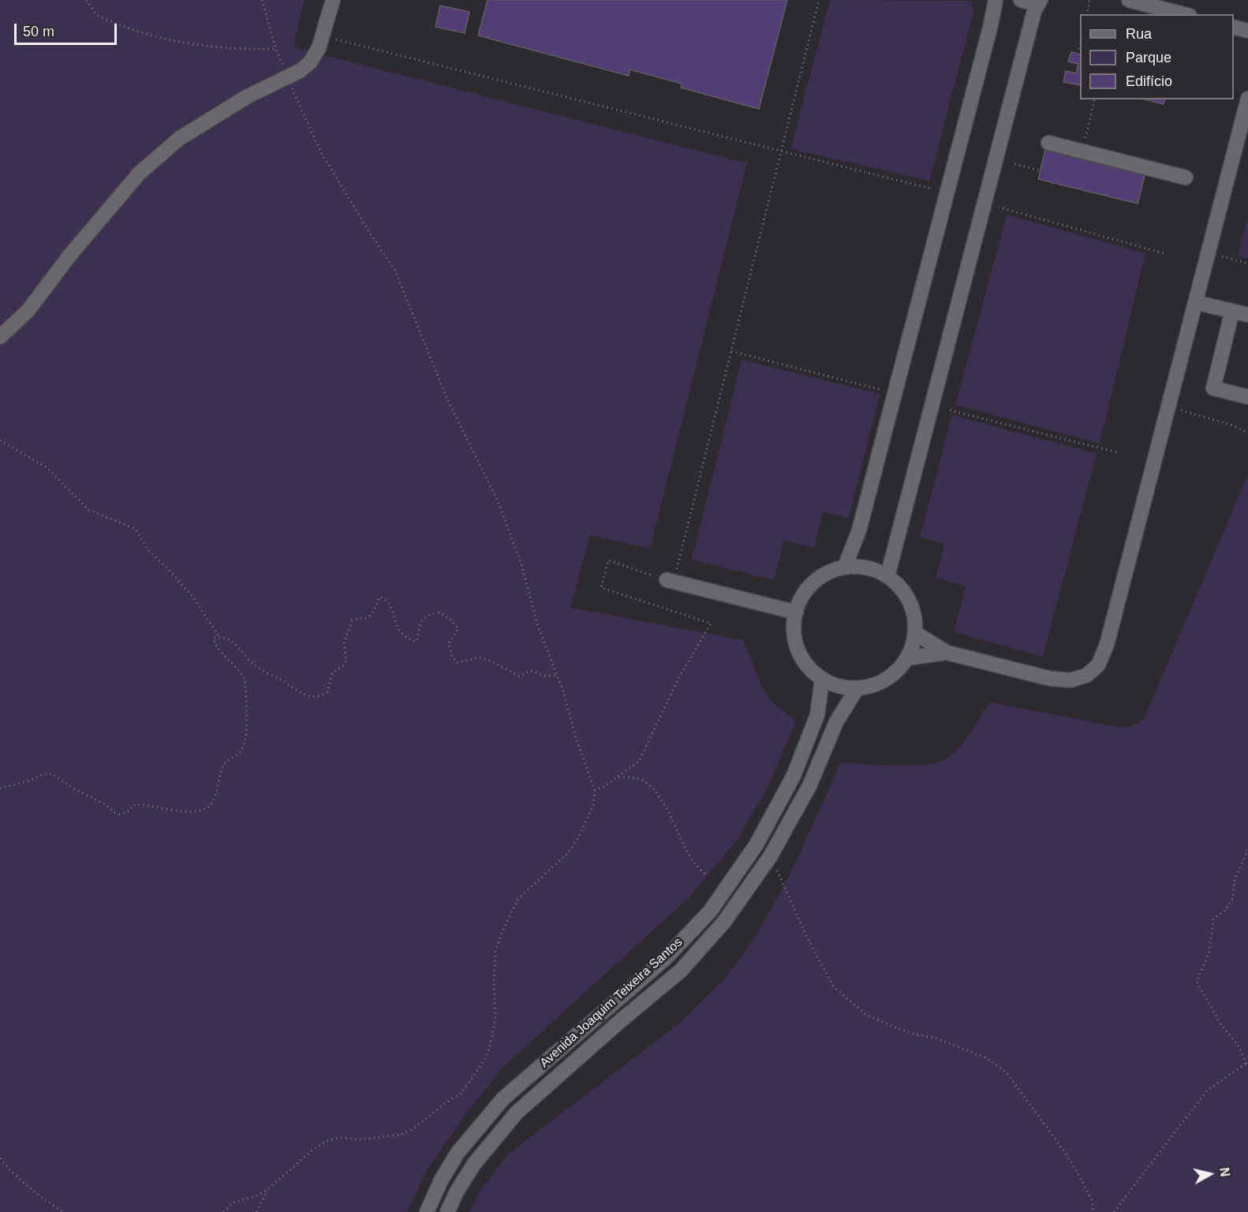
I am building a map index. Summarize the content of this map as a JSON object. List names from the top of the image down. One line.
{"streets":{"street":["Avenida Joaquim Teixeira Santos"]},"legend":["Rua","Parque","Edifício"],"scale_bar":"50 m","north":"right"}
